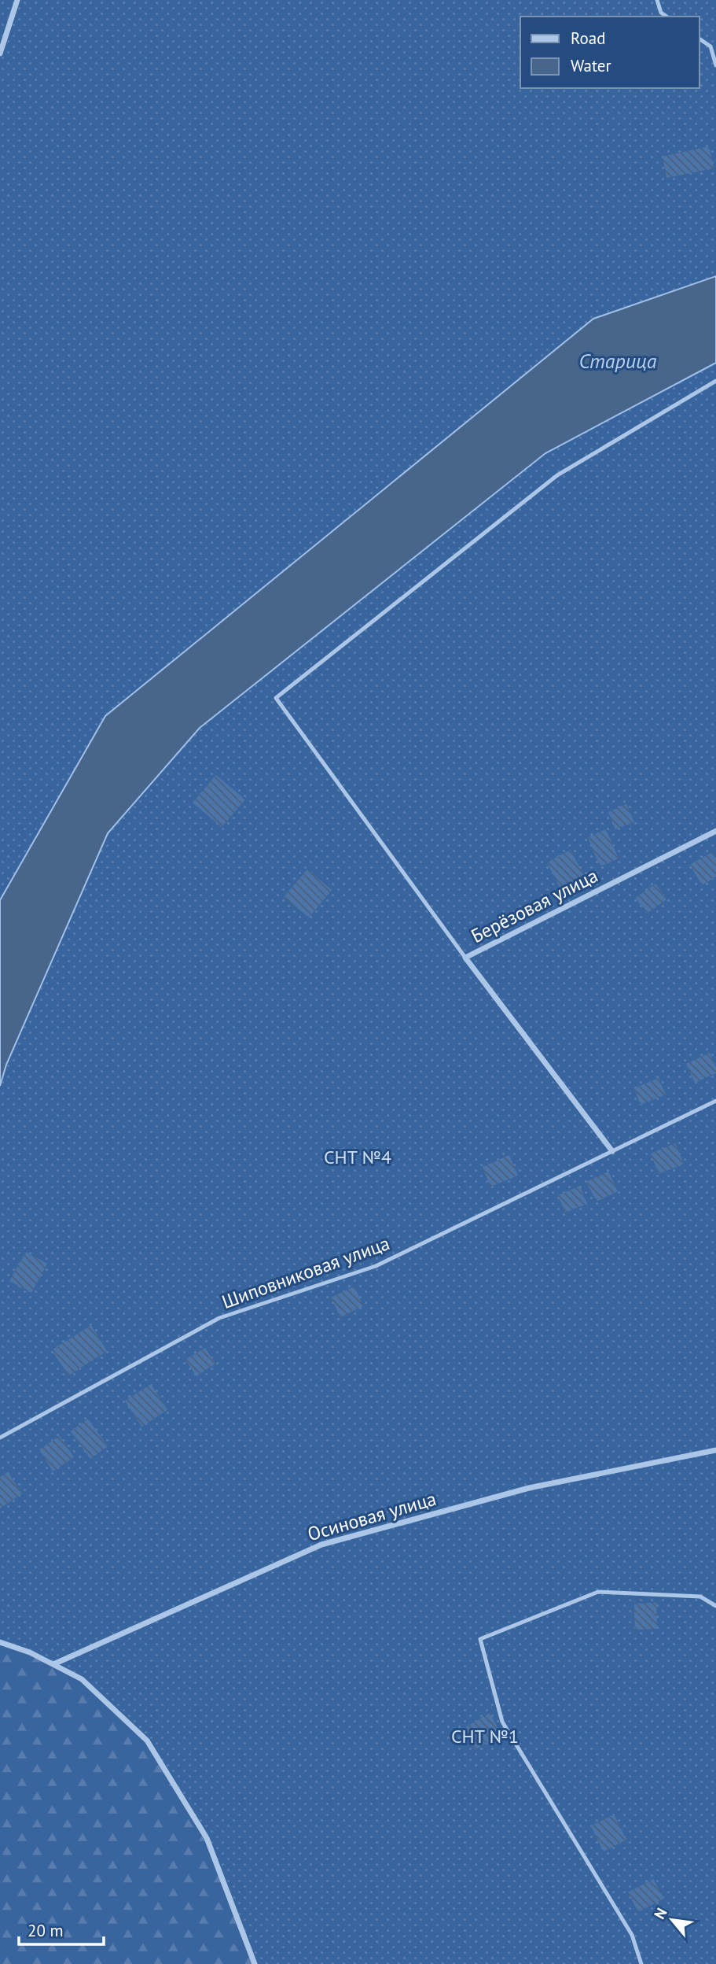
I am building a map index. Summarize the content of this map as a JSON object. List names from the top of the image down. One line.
{"streets":{"street":["Берёзовая улица","Осиновая улица"],"lane":["Шиповниковая улица"]},"crossings":[["Берёзовая улица","Шиповниковая улица"]],"water":["Старица"],"parks":["СНТ №4","СНТ №1"],"legend":["Road","Water"],"scale_bar":"20 m","north":"top left"}
